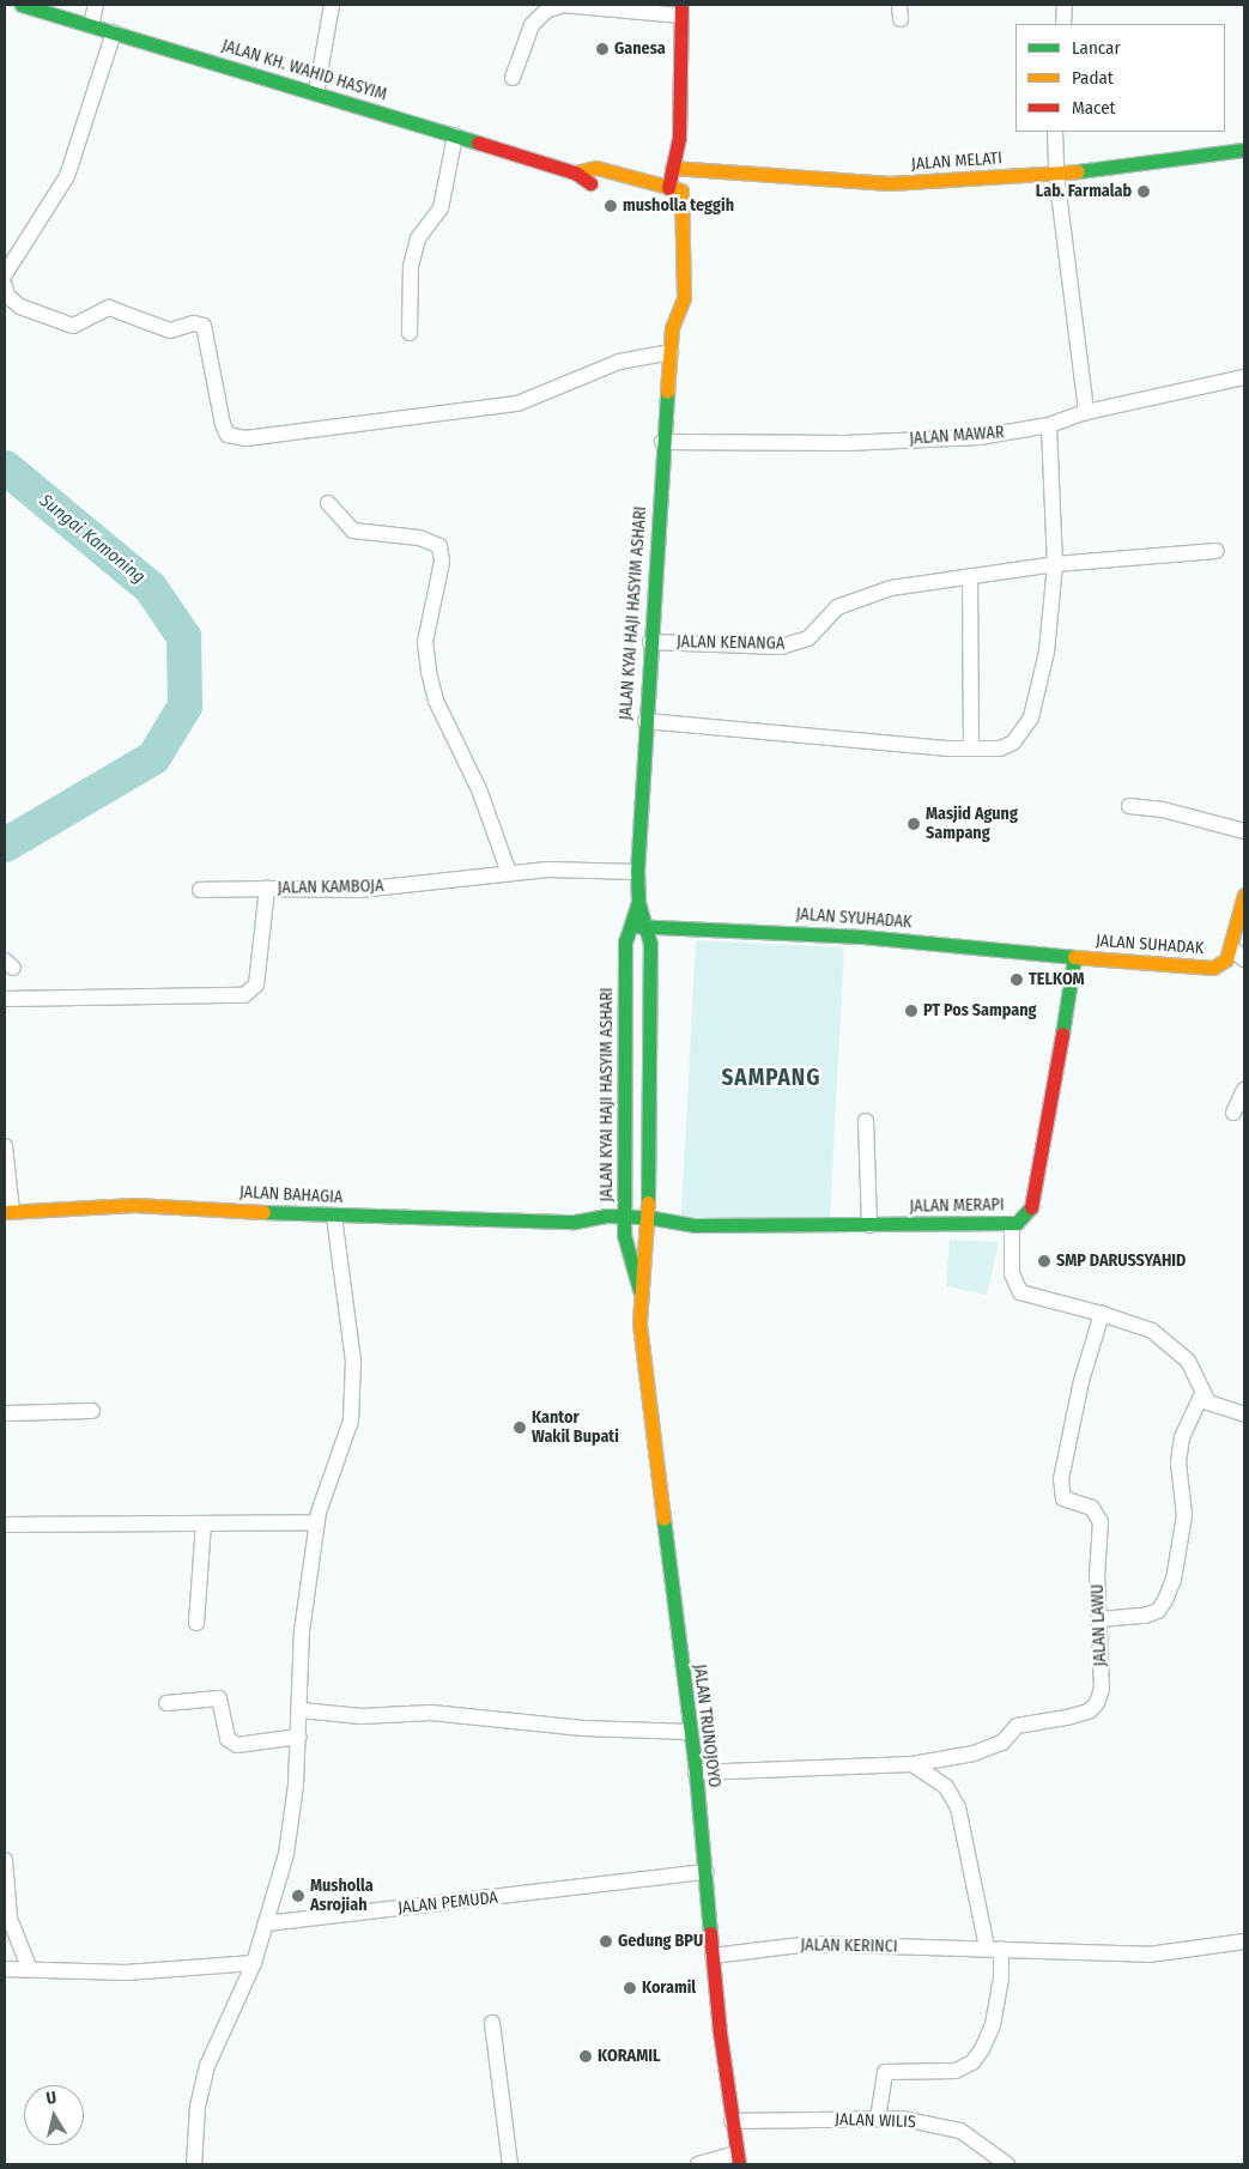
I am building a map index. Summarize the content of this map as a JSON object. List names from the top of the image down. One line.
{"streets":{"main road":["JALAN KH. WAHID HASYIM","JALAN MELATI","JALAN KYAI HAJI HASYIM ASHARI","JALAN SYUHADAK","JALAN SUHADAK","JALAN BAHAGIA","JALAN MERAPI","JALAN TRUNOJOYO"],"street":["JALAN MAWAR","JALAN KENANGA","JALAN KAMBOJA","JALAN LAWU","JALAN PEMUDA","JALAN KERINCI","JALAN WILIS"]},"crossings":[["JALAN KH. WAHID HASYIM","JALAN KYAI HAJI HASYIM ASHARI"],["JALAN MAWAR","JALAN KYAI HAJI HASYIM ASHARI"],["JALAN KYAI HAJI HASYIM ASHARI","JALAN KENANGA"],["JALAN KYAI HAJI HASYIM ASHARI","JALAN KAMBOJA"],["JALAN KYAI HAJI HASYIM ASHARI","JALAN SYUHADAK"],["JALAN KYAI HAJI HASYIM ASHARI","JALAN TRUNOJOYO"],["JALAN SYUHADAK","JALAN SUHADAK"],["JALAN SYUHADAK","JALAN MERAPI"],["JALAN SUHADAK","JALAN MERAPI"],["JALAN LAWU","JALAN TRUNOJOYO"],["JALAN TRUNOJOYO","JALAN PEMUDA"],["JALAN TRUNOJOYO","JALAN KERINCI"],["JALAN TRUNOJOYO","JALAN WILIS"]],"districts":["SAMPANG"],"water":["Sungai Kamoning"],"places":["Ganesa","Lab. Farmalab","musholla teggih","Masjid Agung Sampang","TELKOM","PT Pos Sampang","SMP DARUSSYAHID","Kantor Wakil Bupati","Musholla Asrojiah","Gedung BPU","Koramil","KORAMIL"],"legend":["Lancar","Padat","Macet"],"north":"top"}
